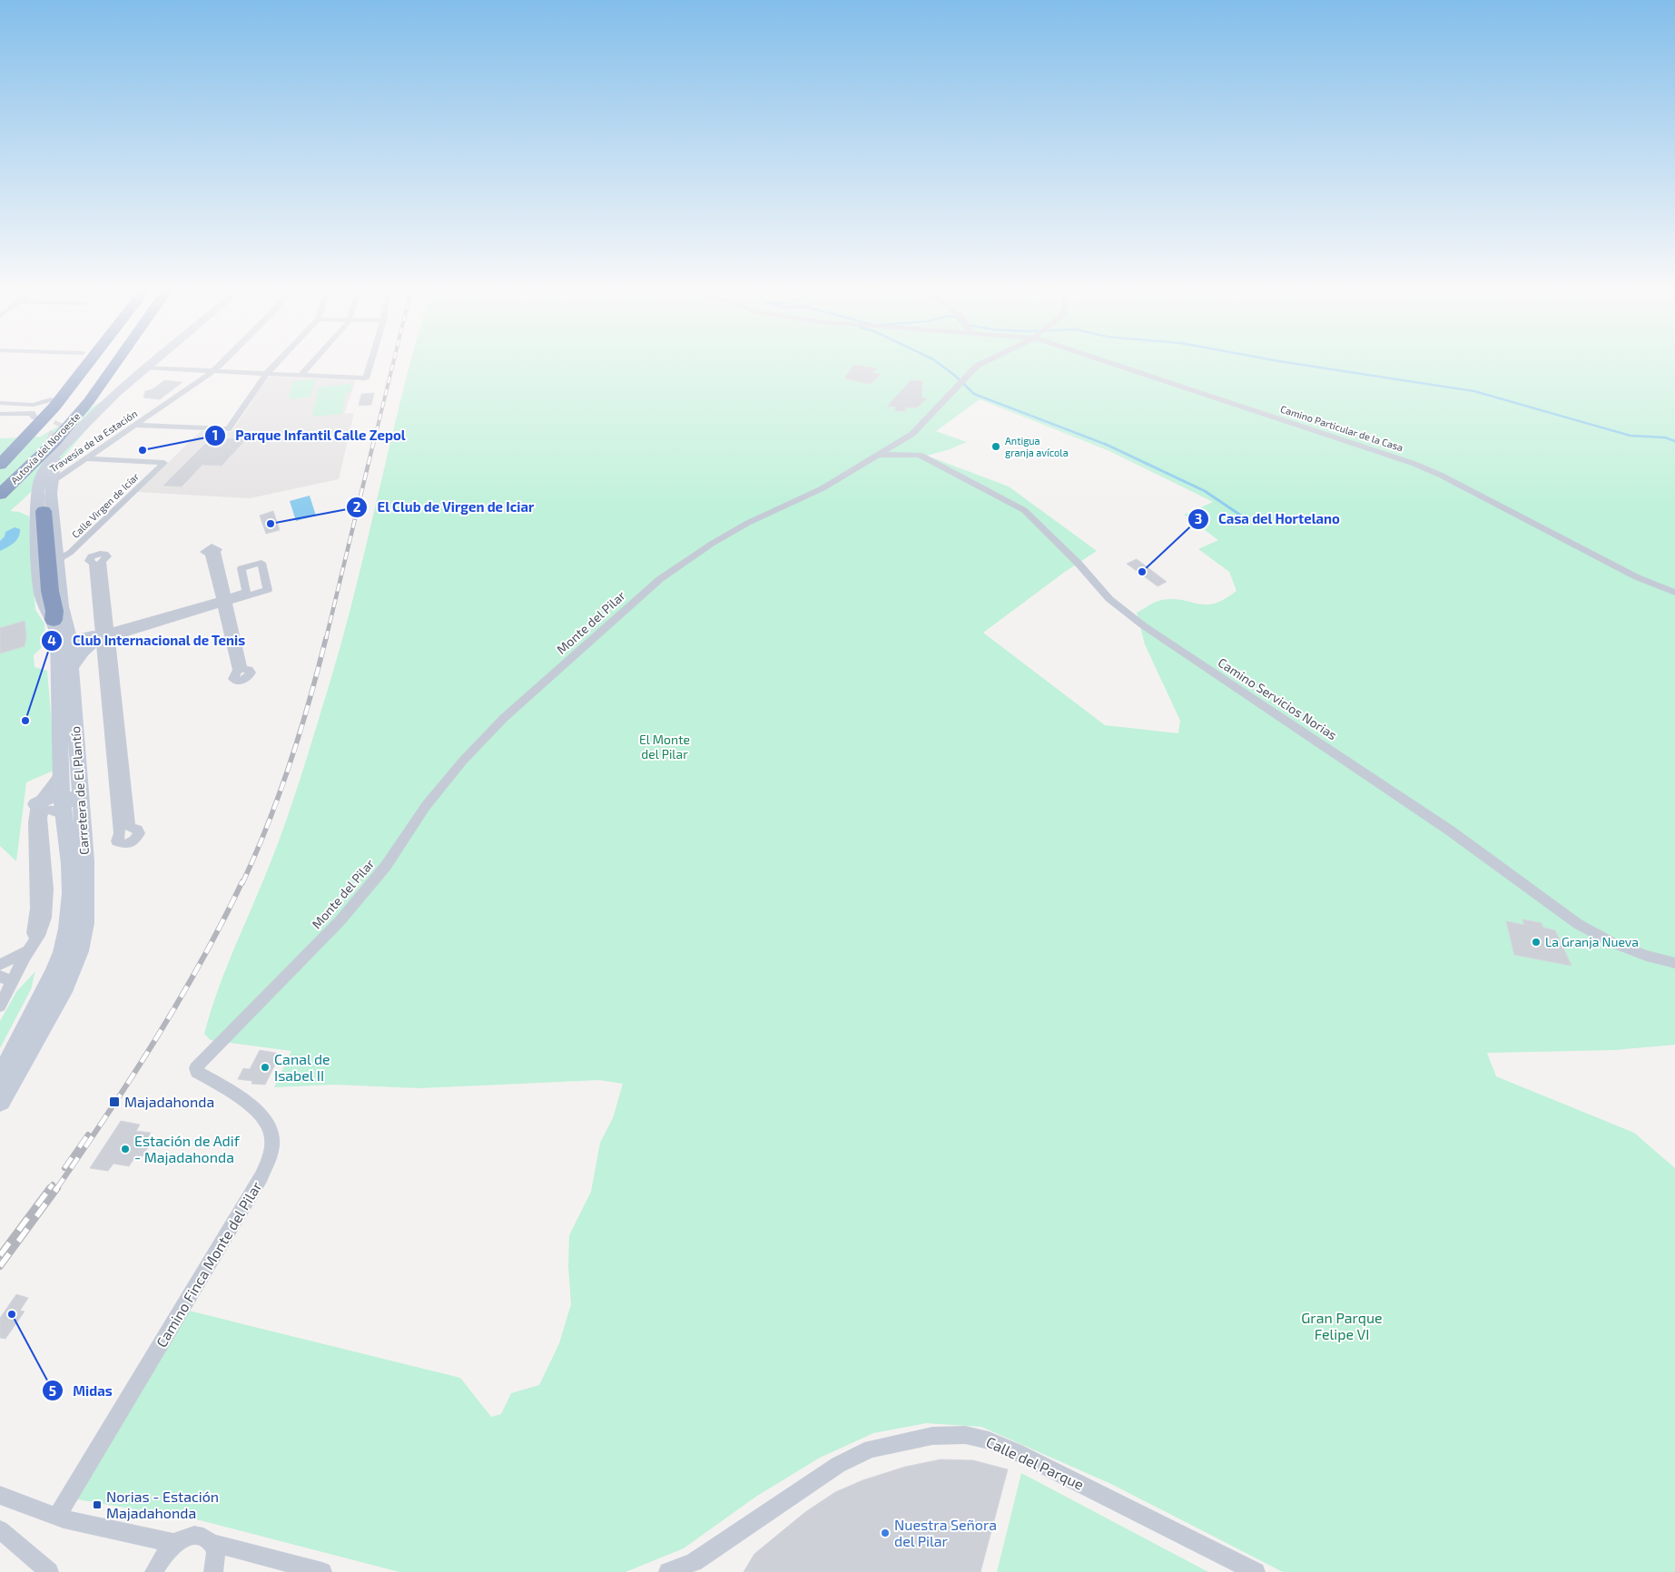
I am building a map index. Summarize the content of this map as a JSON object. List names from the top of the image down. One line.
{"streets":{"highway":["Autovía del Noroeste"],"street":["Camino Particular de la Casa","Travesía de la Estación","Calle Virgen de Icíar","Monte del Pilar","Camino Servicios Norias","Carretera de El Plantío","Camino Finca Monte del Pilar","Calle del Parque"]},"crossings":[["Travesía de la Estación","Calle Virgen de Icíar"],["Travesía de la Estación","Carretera de El Plantío"],["Calle Virgen de Icíar","Carretera de El Plantío"],["Monte del Pilar","Camino Servicios Norias"],["Monte del Pilar","Camino Finca Monte del Pilar"]],"parks":["El Monte del Pilar","Gran Parque Felipe VI"],"places":{"other":["Antigua granja avícola","Parque Infantil Calle Zepol","El Club de Virgen de Iciar","Casa del Hortelano","Club Internacional de Tenis","La Granja Nueva","Canal de Isabel II","Estación de Adif - Majadahonda","Midas","Nuestra Señora del Pilar"],"transit":["Majadahonda","Norias - Estación Majadahonda"]}}
